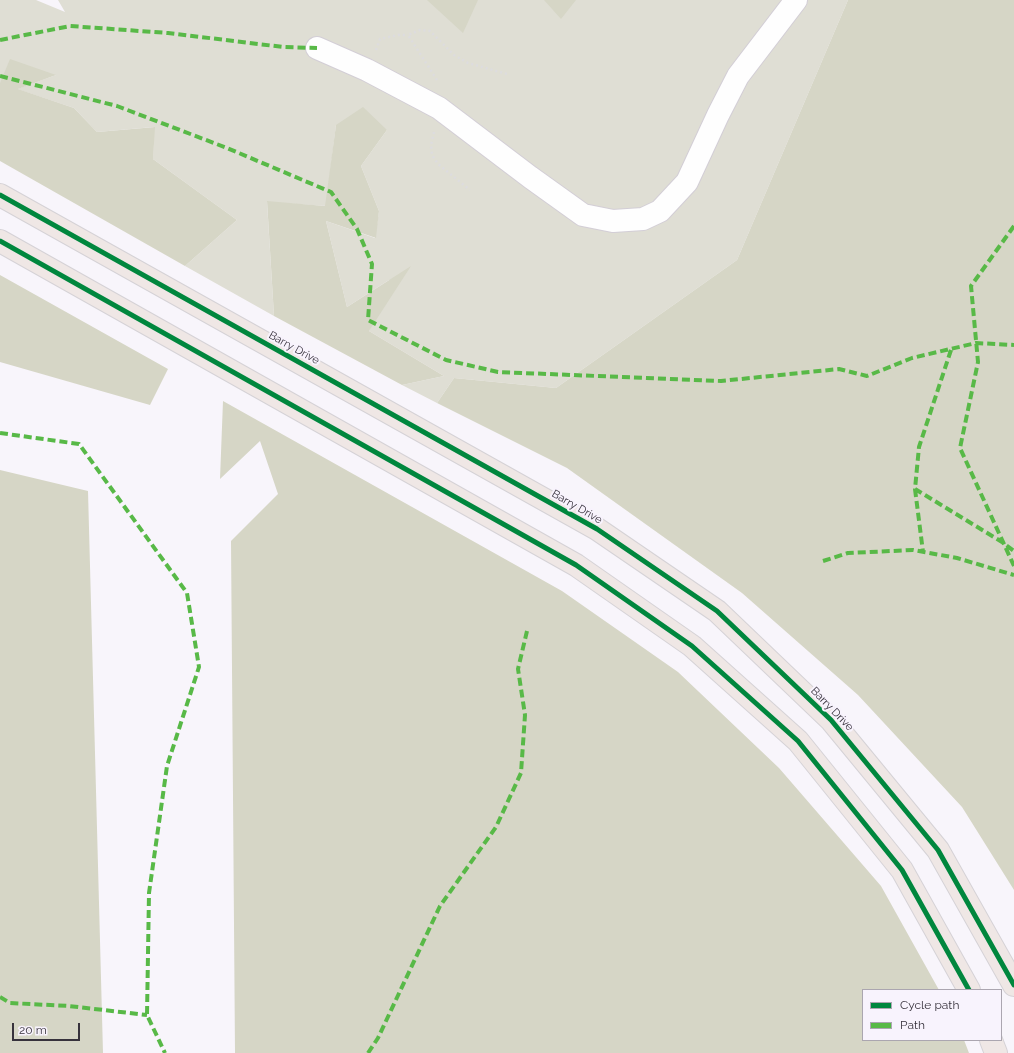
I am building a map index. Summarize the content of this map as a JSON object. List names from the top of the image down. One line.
{"streets":{"main road":["Barry Drive"]},"legend":["Cycle path","Path"],"scale_bar":"20 m"}
